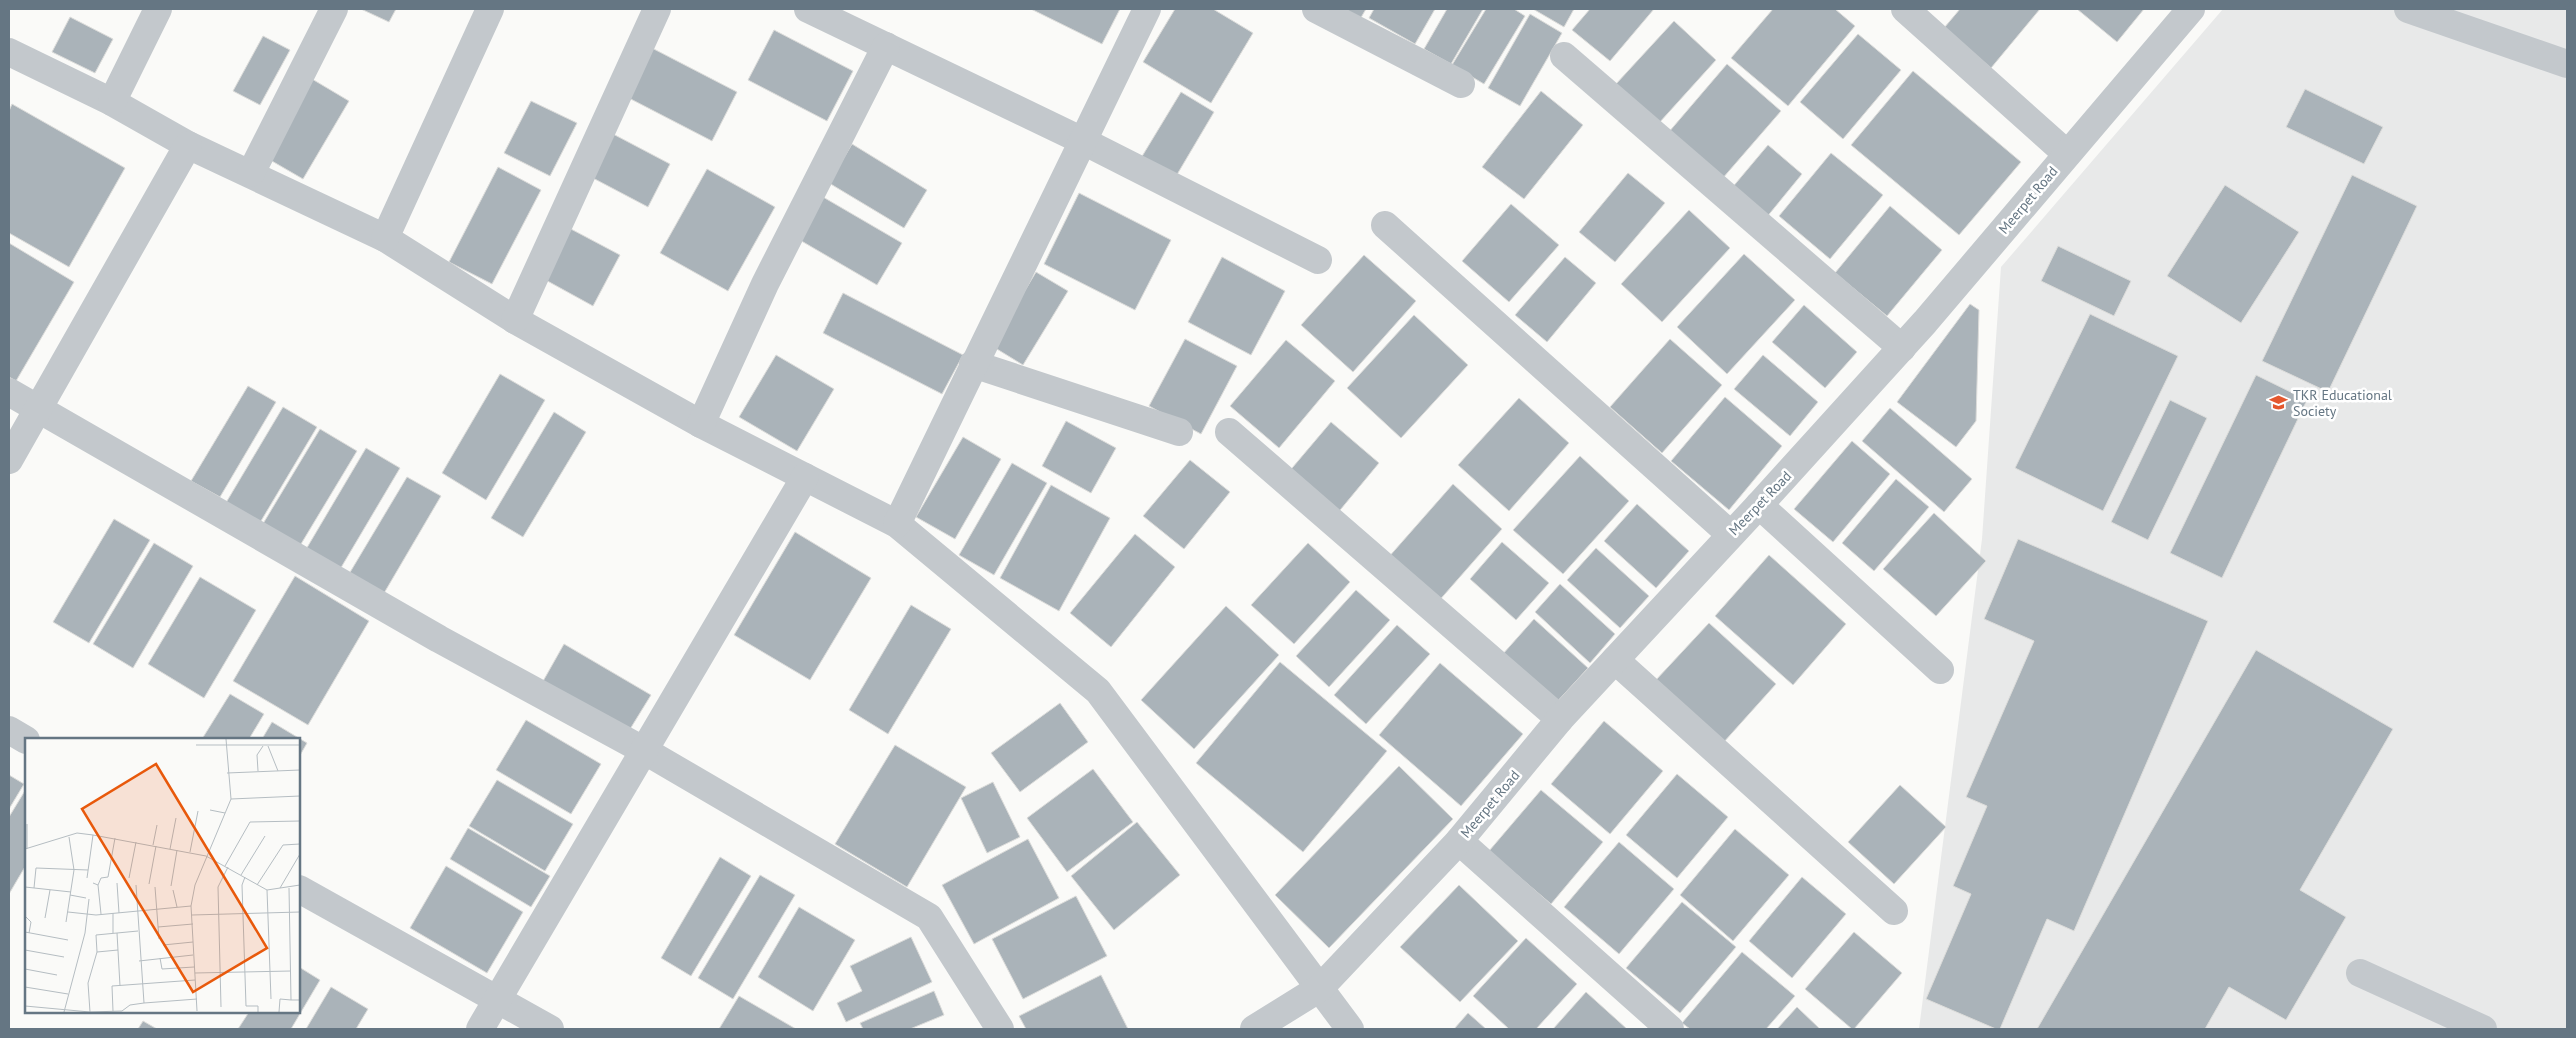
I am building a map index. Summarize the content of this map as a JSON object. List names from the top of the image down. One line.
{"streets":{"street":["Meerpet Road"]},"places":{"school or university":["TKR Educational Society"]}}
